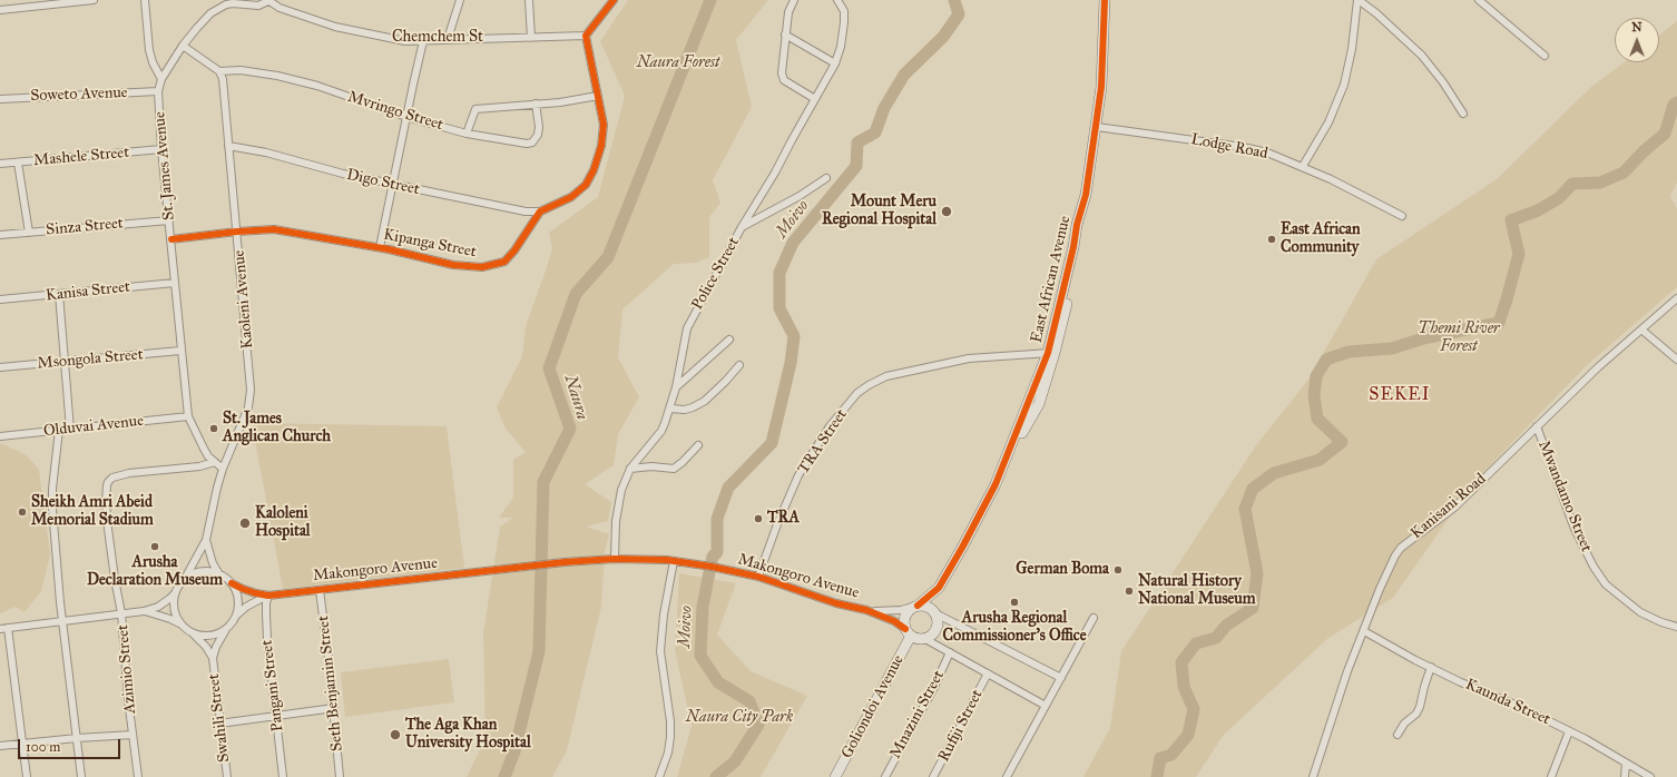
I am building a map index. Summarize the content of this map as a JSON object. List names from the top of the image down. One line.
{"streets":{"street":["Chemchem St","Soweto Avenue","Mvringo Street","Lodge Road","Mashele Street","St. James Avenue","Digo Street","Sinza Street","Kipanga Street","Police Street","Kanisa Street","Kaoleni Avenue","Msongola Street","Olduvai Avenue","TRA Street","Mwandamo Street","Kanisani Road","Makongoro Avenue","Azimio Street","Seth Benjamin Street","Pangani Street","Kaunda Street","Goliondoi Avenue","Mnazini Street","Swahili Street","Rufiji Street"],"cycle path":["East African Avenue"]},"crossings":[["Chemchem St","St. James Avenue"],["Soweto Avenue","St. James Avenue"],["Mvringo Street","Kaoleni Avenue"],["Mashele Street","St. James Avenue"],["St. James Avenue","Sinza Street"],["St. James Avenue","Kipanga Street"],["St. James Avenue","Kanisa Street"],["St. James Avenue","Kaoleni Avenue"],["St. James Avenue","Msongola Street"],["St. James Avenue","Olduvai Avenue"],["St. James Avenue","Azimio Street"],["Digo Street","Kipanga Street"],["Digo Street","Kaoleni Avenue"],["Kipanga Street","Kaoleni Avenue"],["Police Street","Makongoro Avenue"],["Kaoleni Avenue","Makongoro Avenue"],["Kaoleni Avenue","Swahili Street"],["TRA Street","Makongoro Avenue"],["Mwandamo Street","Kanisani Road"],["Kanisani Road","Kaunda Street"],["Makongoro Avenue","Seth Benjamin Street"],["Makongoro Avenue","Pangani Street"],["Makongoro Avenue","Swahili Street"]],"districts":["SEKEI"],"water":["Moivo","Naura"],"parks":["Naura Forest","Themi River Forest","Naura City Park"],"places":["Mount Meru Regional Hospital","East African Community","St. James Anglican Church","Sheikh Amri Abeid Memorial Stadium","TRA","Kaloleni Hospital","Arusha Declaration Museum","German Boma","Natural History National Museum","Arusha Regional Commissioner's Office","The Aga Khan University Hospital"],"scale_bar":"100 m","north":"top"}
